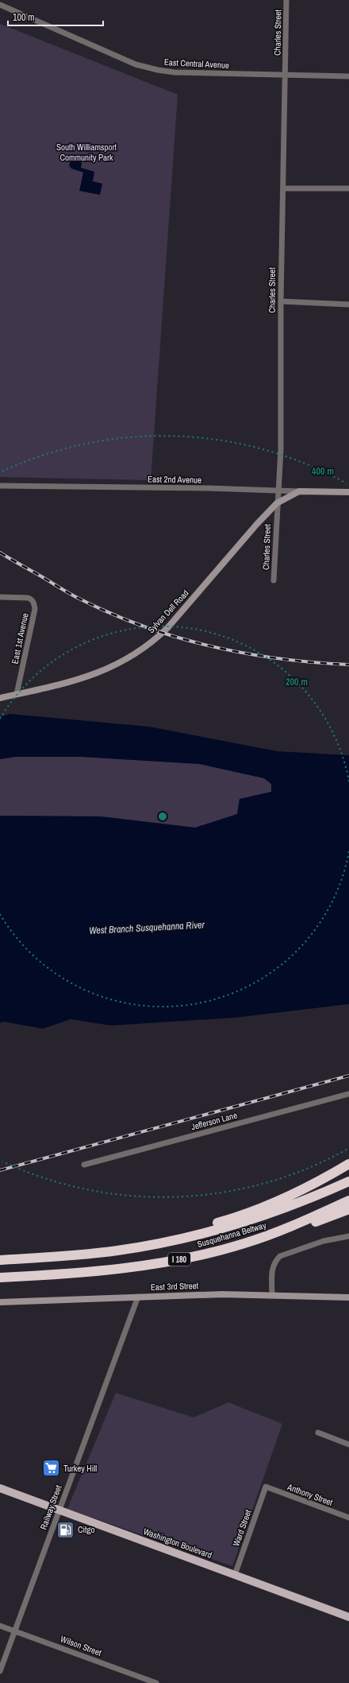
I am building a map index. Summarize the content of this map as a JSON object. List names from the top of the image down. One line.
{"streets":{"highway":["Susquehanna Beltway","I 180"],"main road":["Washington Boulevard"],"street":["Charles Street","East Central Avenue","East 2nd Avenue","Sylvan Dell Road","East 1st Avenue","Jefferson Lane","East 3rd Street","Anthony Street","Railway Street","Ward Street","Wilson Street"]},"crossings":[["Charles Street","East Central Avenue"],["Charles Street","East 2nd Avenue"],["Charles Street","Sylvan Dell Road"],["East 2nd Avenue","Sylvan Dell Road"],["Sylvan Dell Road","East 1st Avenue"],["East 3rd Street","Railway Street"],["Anthony Street","Ward Street"],["Railway Street","Washington Boulevard"],["Railway Street","Wilson Street"],["Ward Street","Washington Boulevard"]],"water":["West Branch Susquehanna River"],"parks":["South Williamsport Community Park"],"places":{"supermarket":["Turkey Hill"],"fuel station":["Citgo"]},"scale_bar":"100 m","rings":["400 m","200 m"]}
